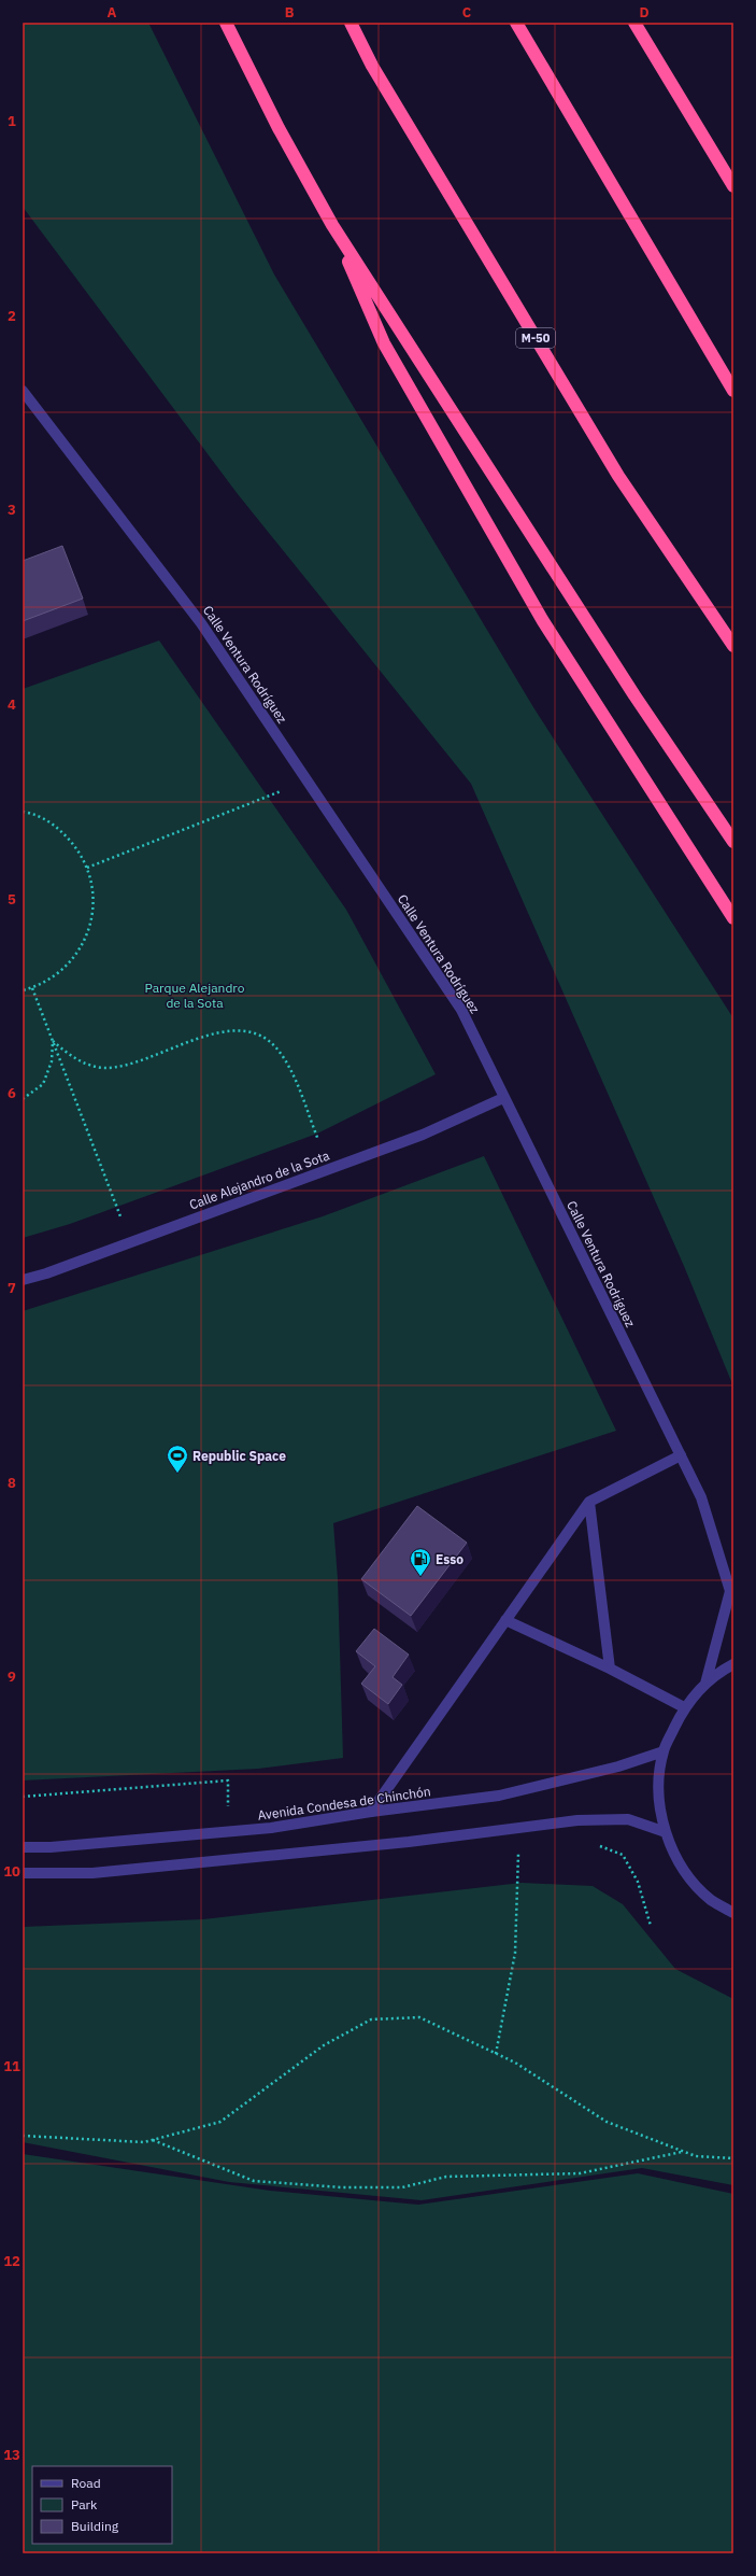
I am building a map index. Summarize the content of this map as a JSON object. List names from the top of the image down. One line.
{"streets":{"highway":["M-50"],"street":["Calle Ventura Rodríguez","Calle Alejandro de la Sota","Avenida Condesa de Chinchón"]},"crossings":[["Calle Ventura Rodríguez","Calle Alejandro de la Sota"]],"parks":["Parque Alejandro de la Sota"],"places":{"sports":["Republic Space"],"fuel station":["Esso"]},"legend":["Road","Park","Building"],"grid":{"columns":["A","B","C","D"],"rows":["1","2","3","4","5","6","7","8","9","10","11","12","13"]}}
